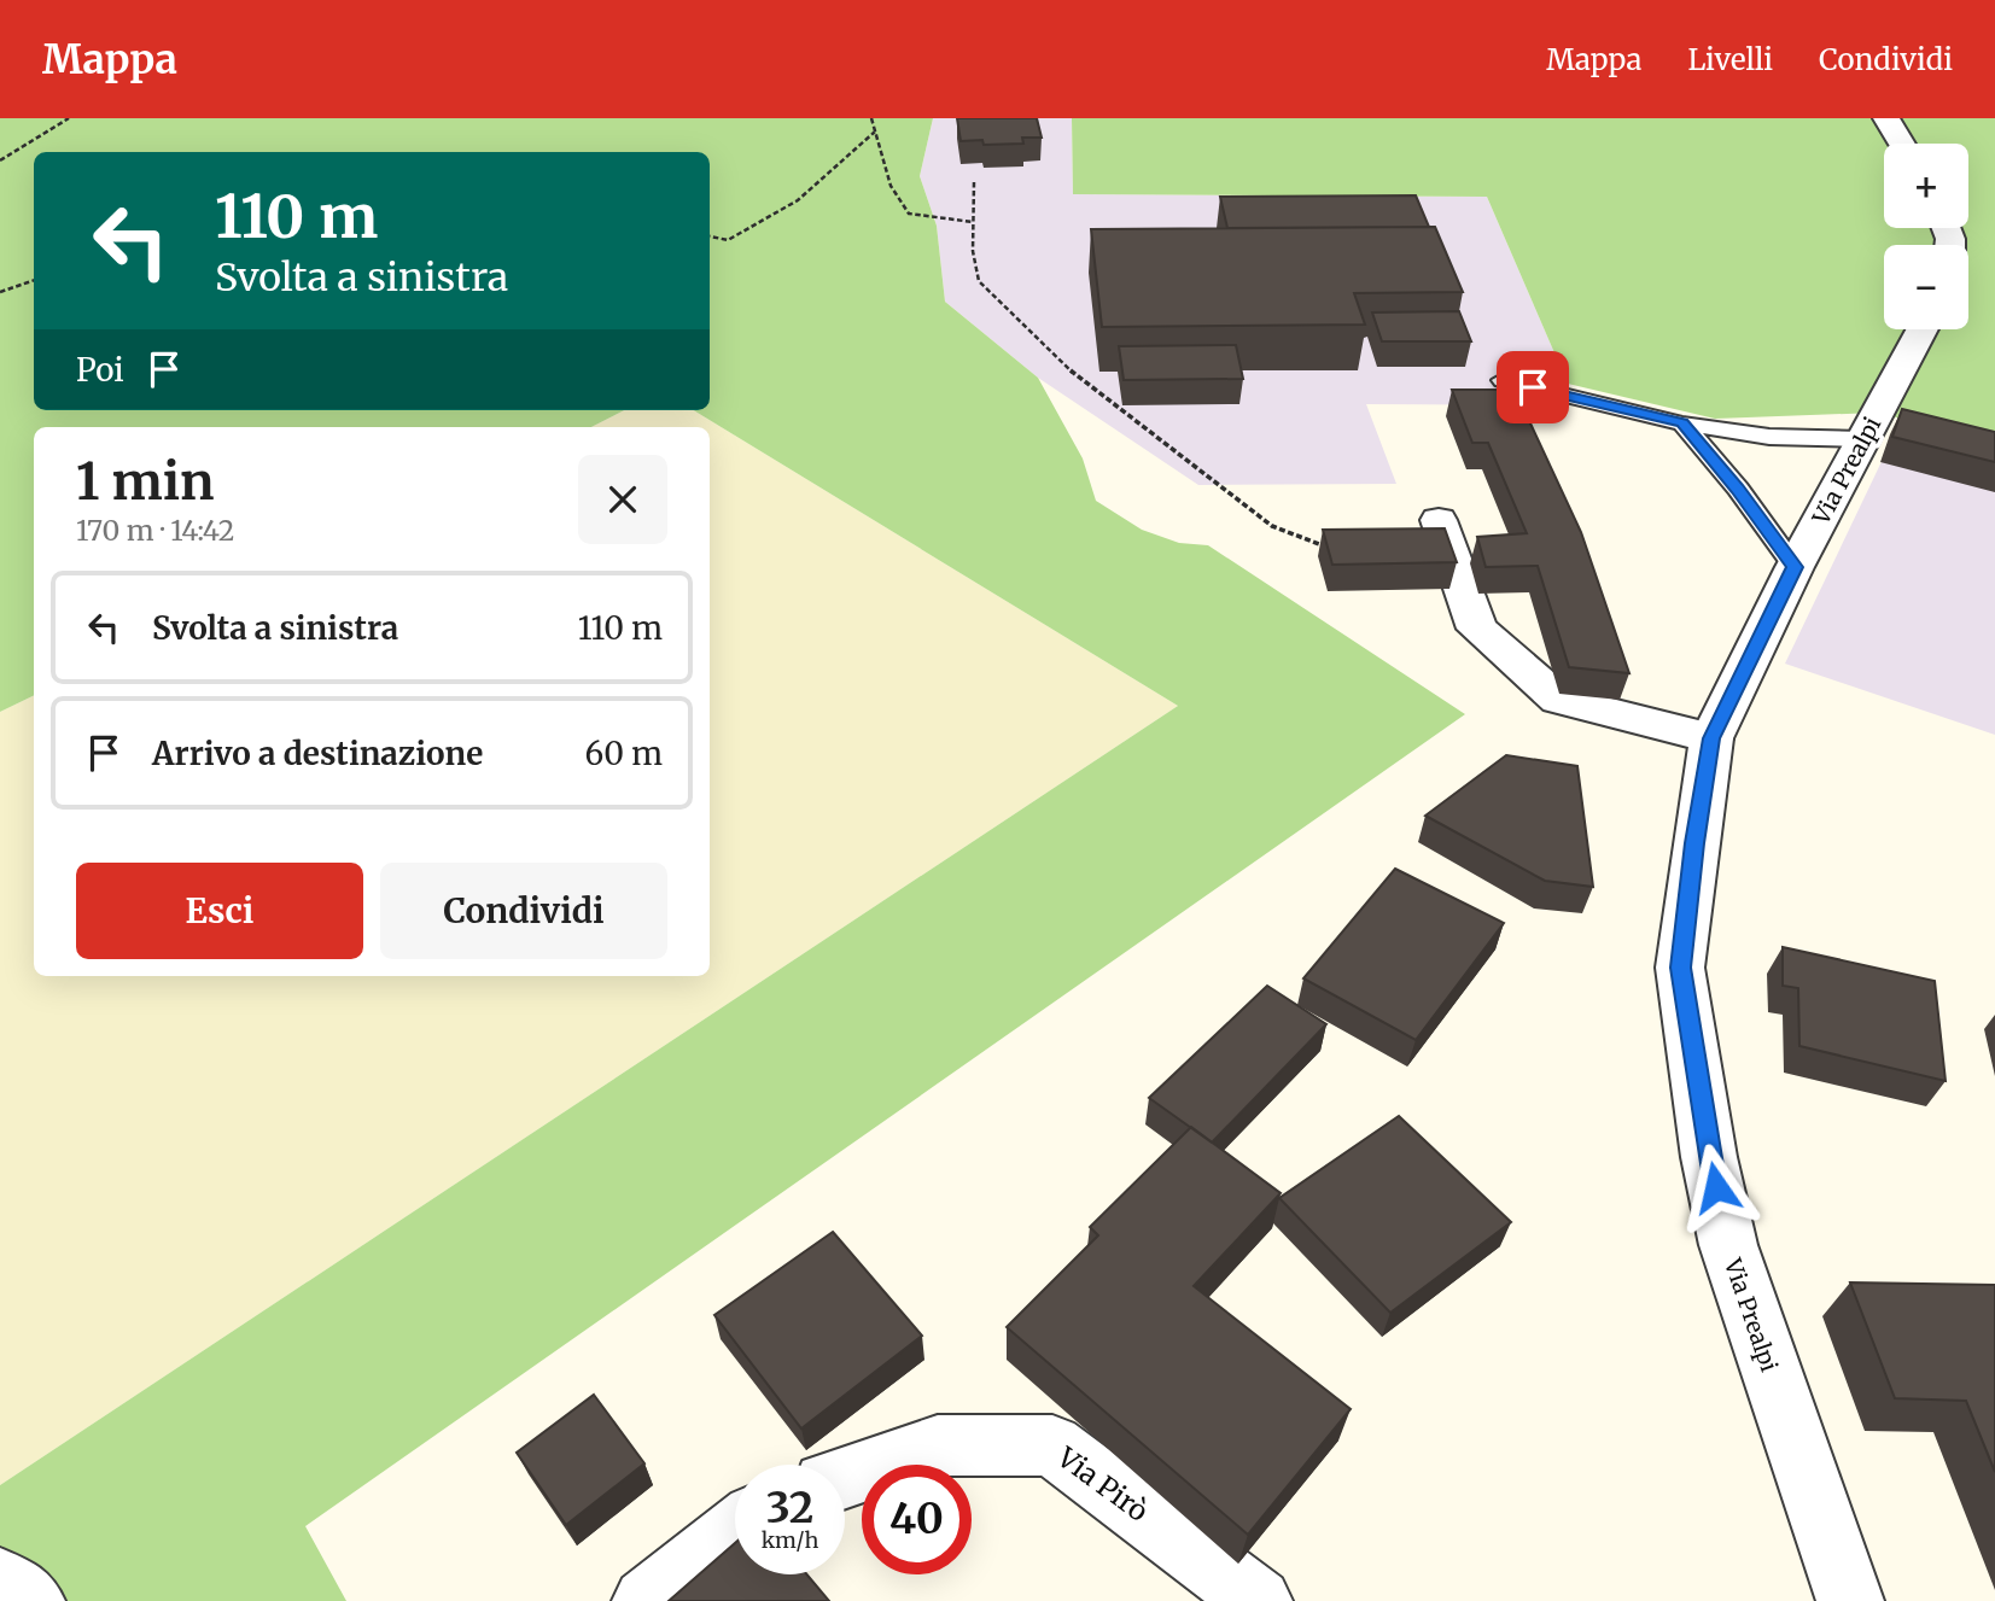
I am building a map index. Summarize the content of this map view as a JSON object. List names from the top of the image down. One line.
{"streets":{"street":["Via Prealpi","Via Pirò"]},"page":{"header":"Mappa","nav":["Mappa","Livelli","Condividi"],"map_buttons":["+","−"],"turn":["110 m","Svolta a sinistra"],"then":"Poi","heading":["1 min","170 m · 14:42"],"list":[{"name":"Svolta a sinistra","value":"110 m"},{"name":"Arrivo a destinazione","value":"60 m"}],"buttons":["Esci","Condividi"],"speed":"32 km/h","limit":"40"}}
